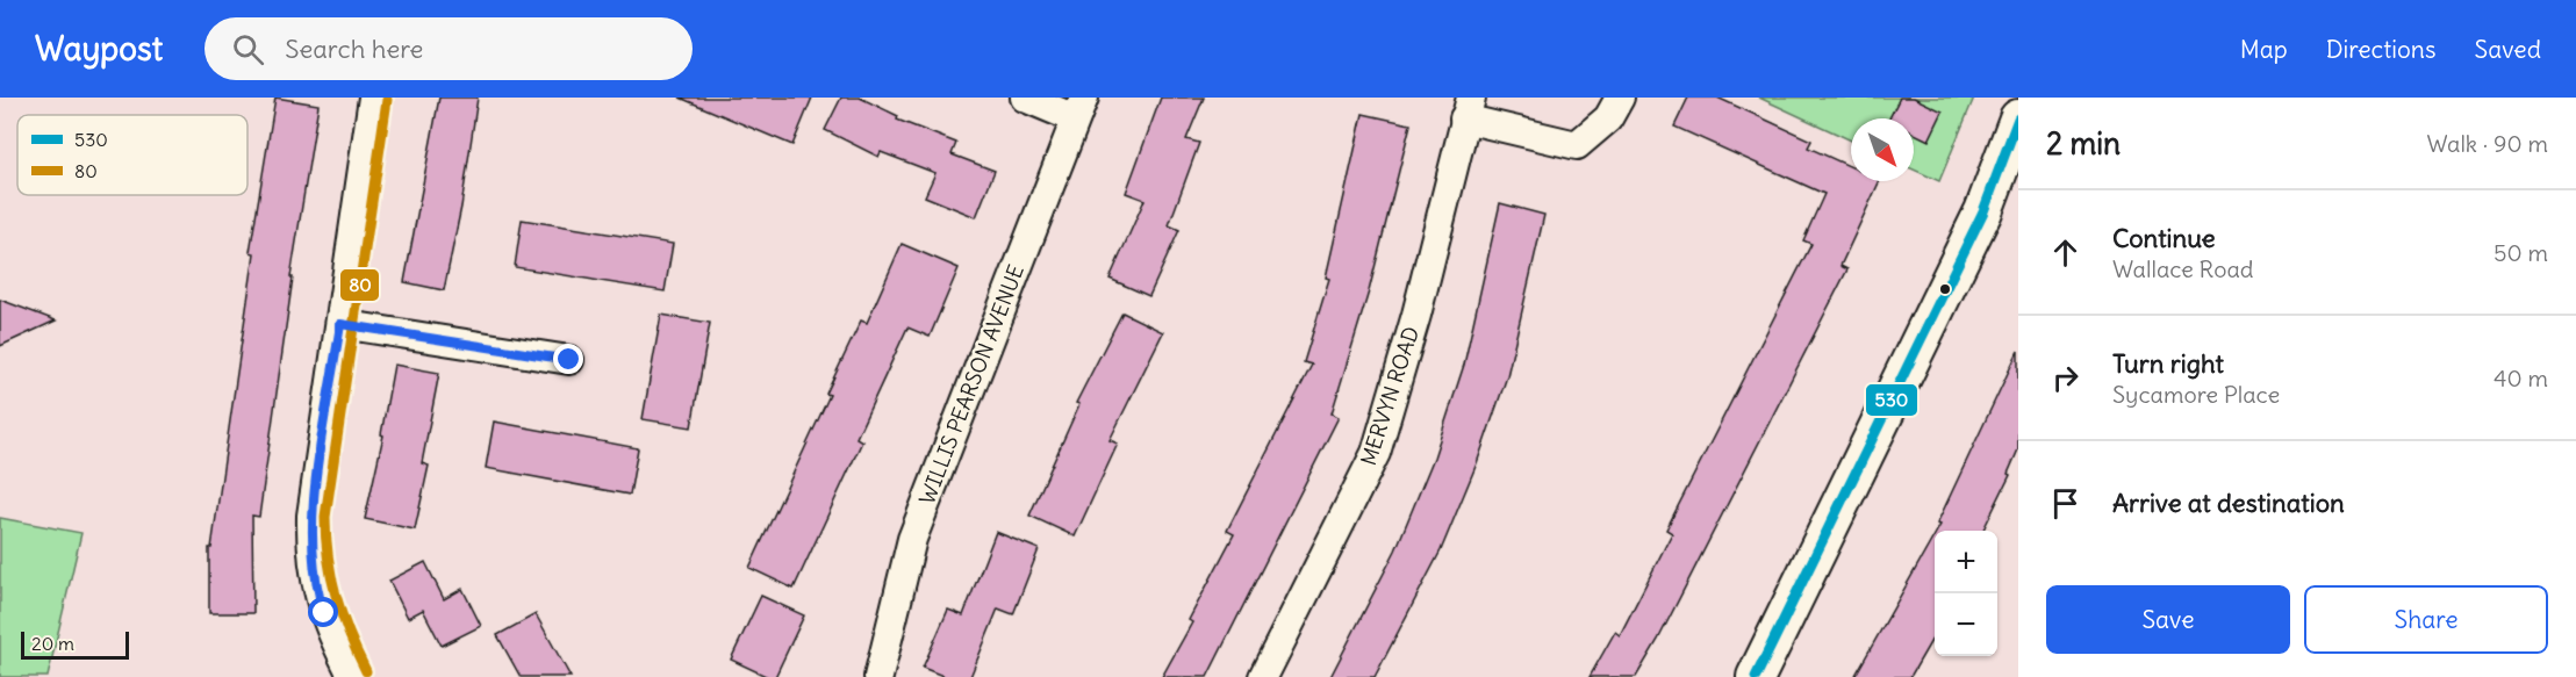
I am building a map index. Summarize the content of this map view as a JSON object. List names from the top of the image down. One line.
{"streets":{"street":["WILLIS PEARSON AVENUE","MERVYN ROAD"]},"lines":["transit line 80","transit line 530"],"legend":["530","80"],"scale_bar":"20 m","north":"bottom right","page":{"header":"Waypost","search":"Search here","nav":["Map","Directions","Saved"],"heading":["2 min","Walk · 90 m"],"list":[["Continue","Wallace Road","50 m"],["Turn right","Sycamore Place","40 m"],"Arrive at destination"],"map_buttons":["+","−"],"buttons":["Save","Share"],"scale":"20 m"}}
